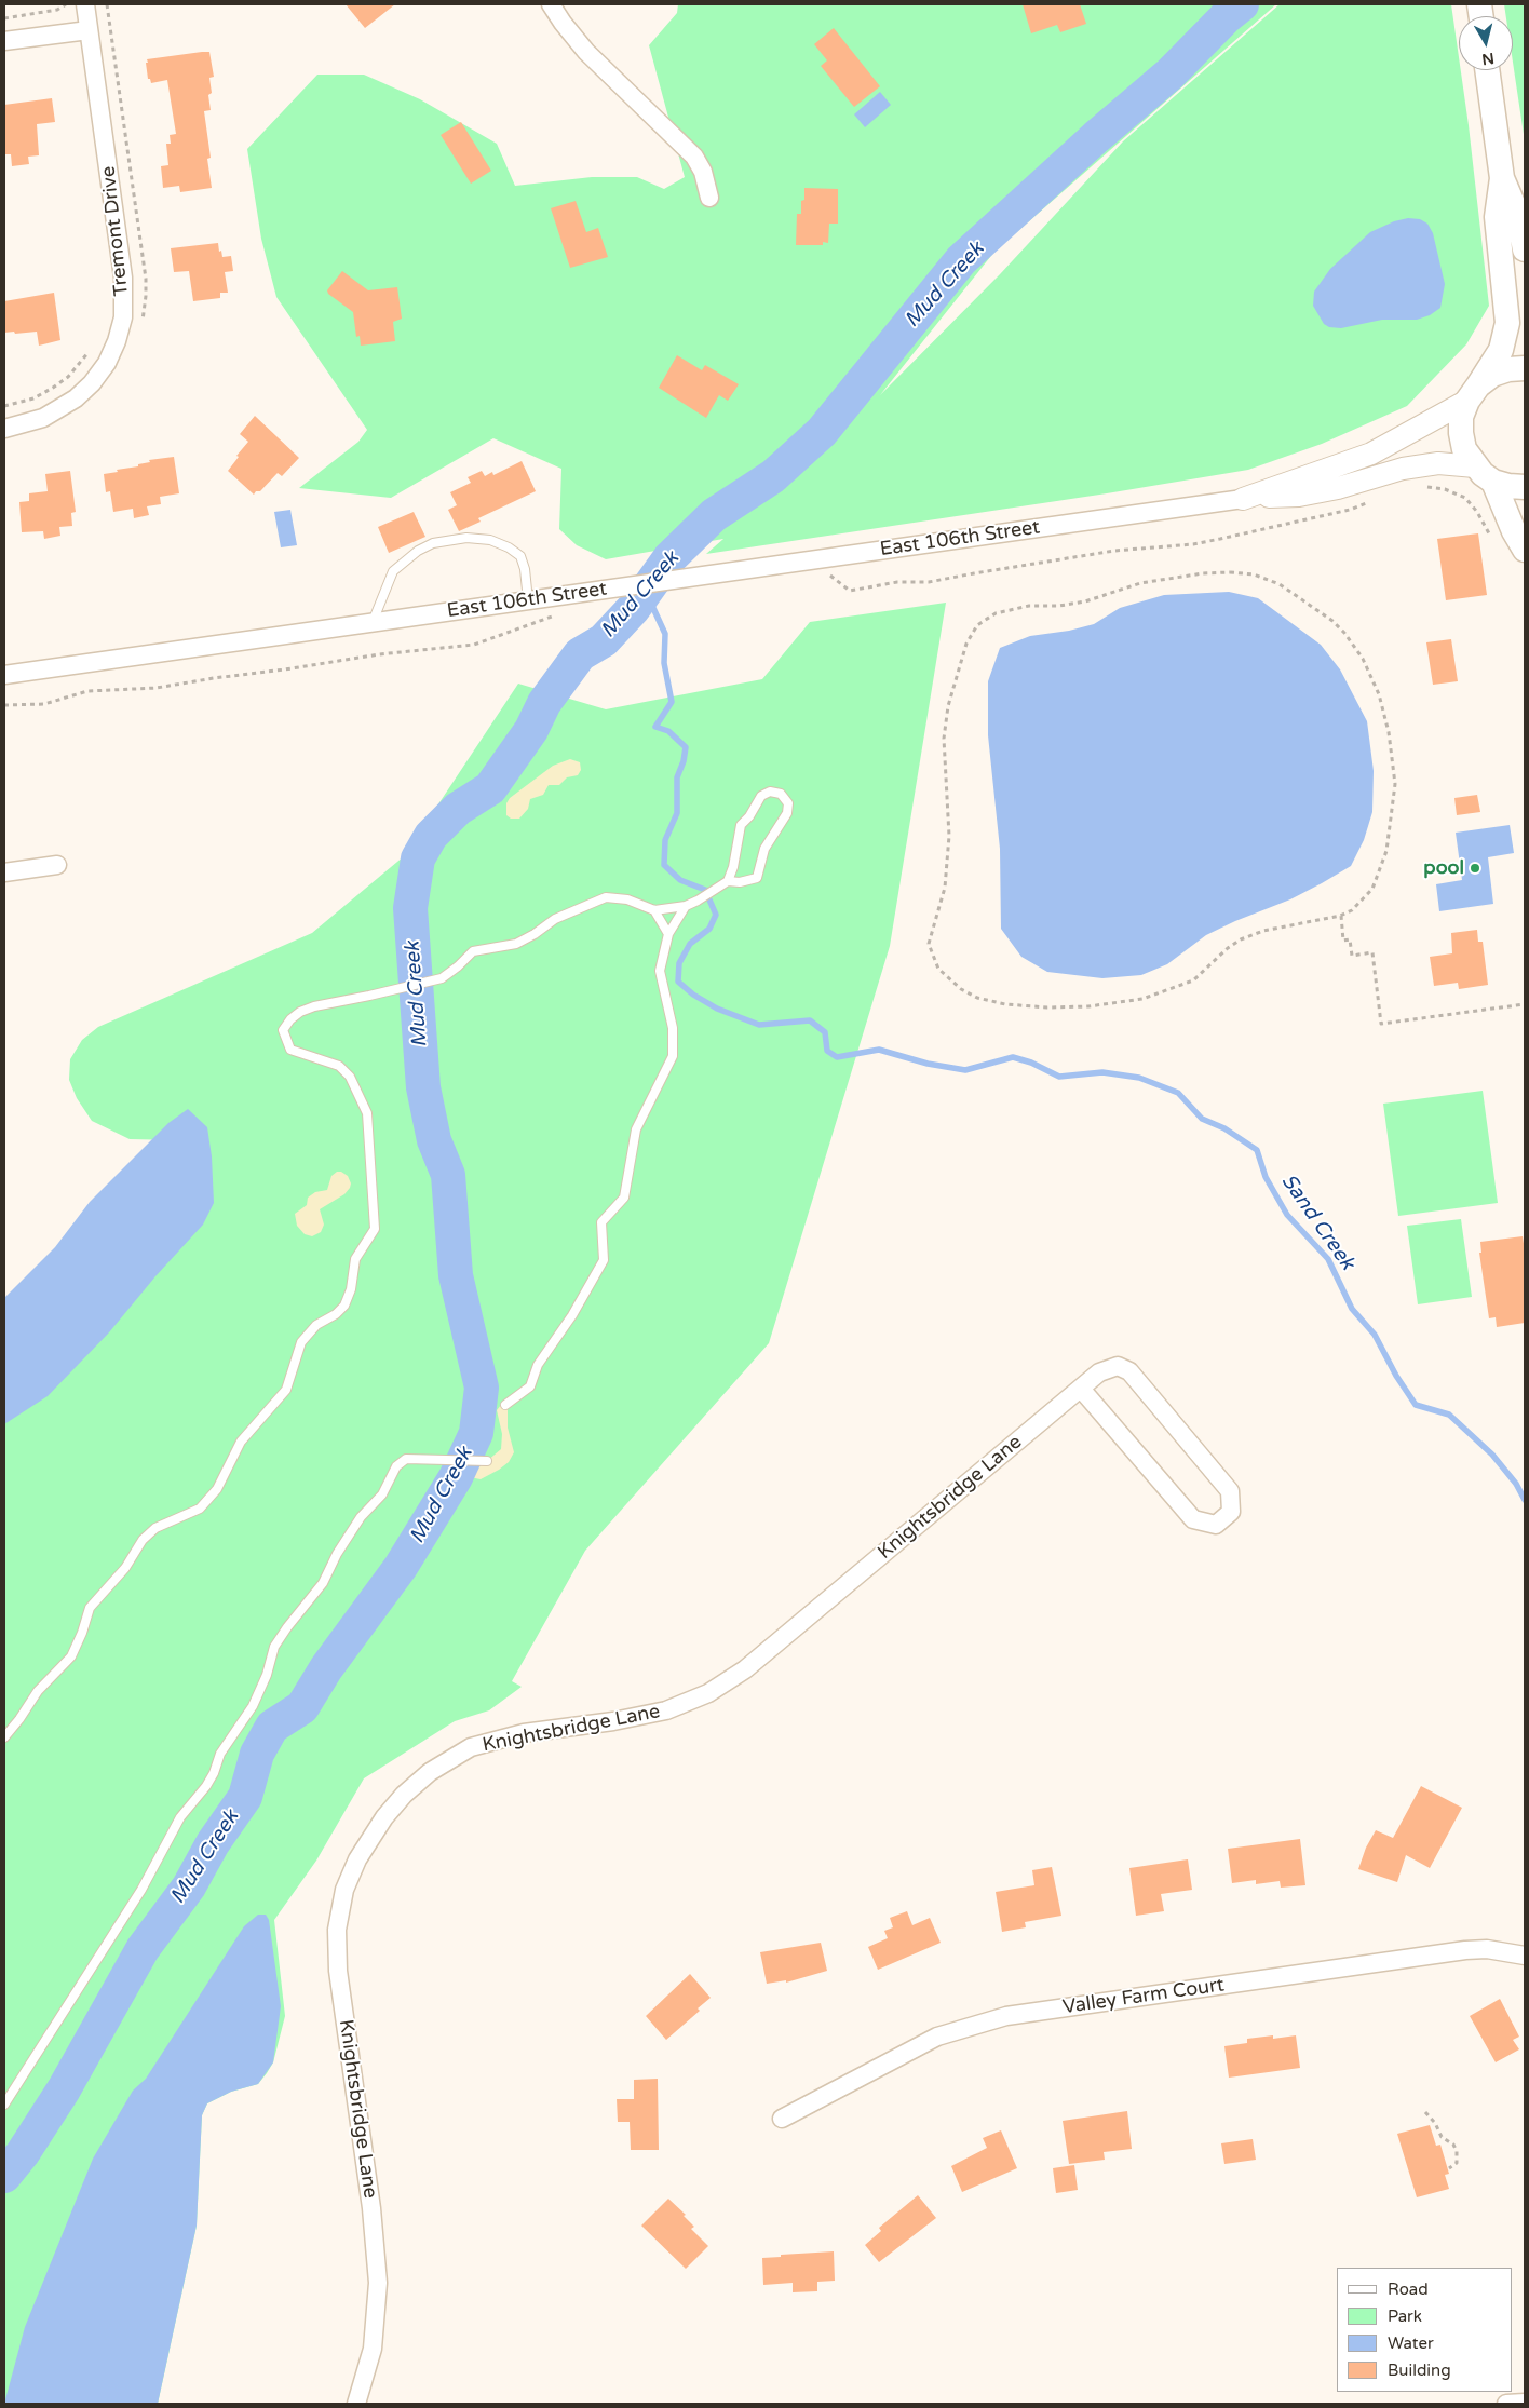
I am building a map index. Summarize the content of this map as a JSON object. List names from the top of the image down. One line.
{"streets":{"street":["Tremont Drive","East 106th Street","Knightsbridge Lane","Valley Farm Court"]},"water":["Mud Creek","Sand Creek"],"places":["pool"],"legend":["Road","Park","Water","Building"],"north":"bottom"}
